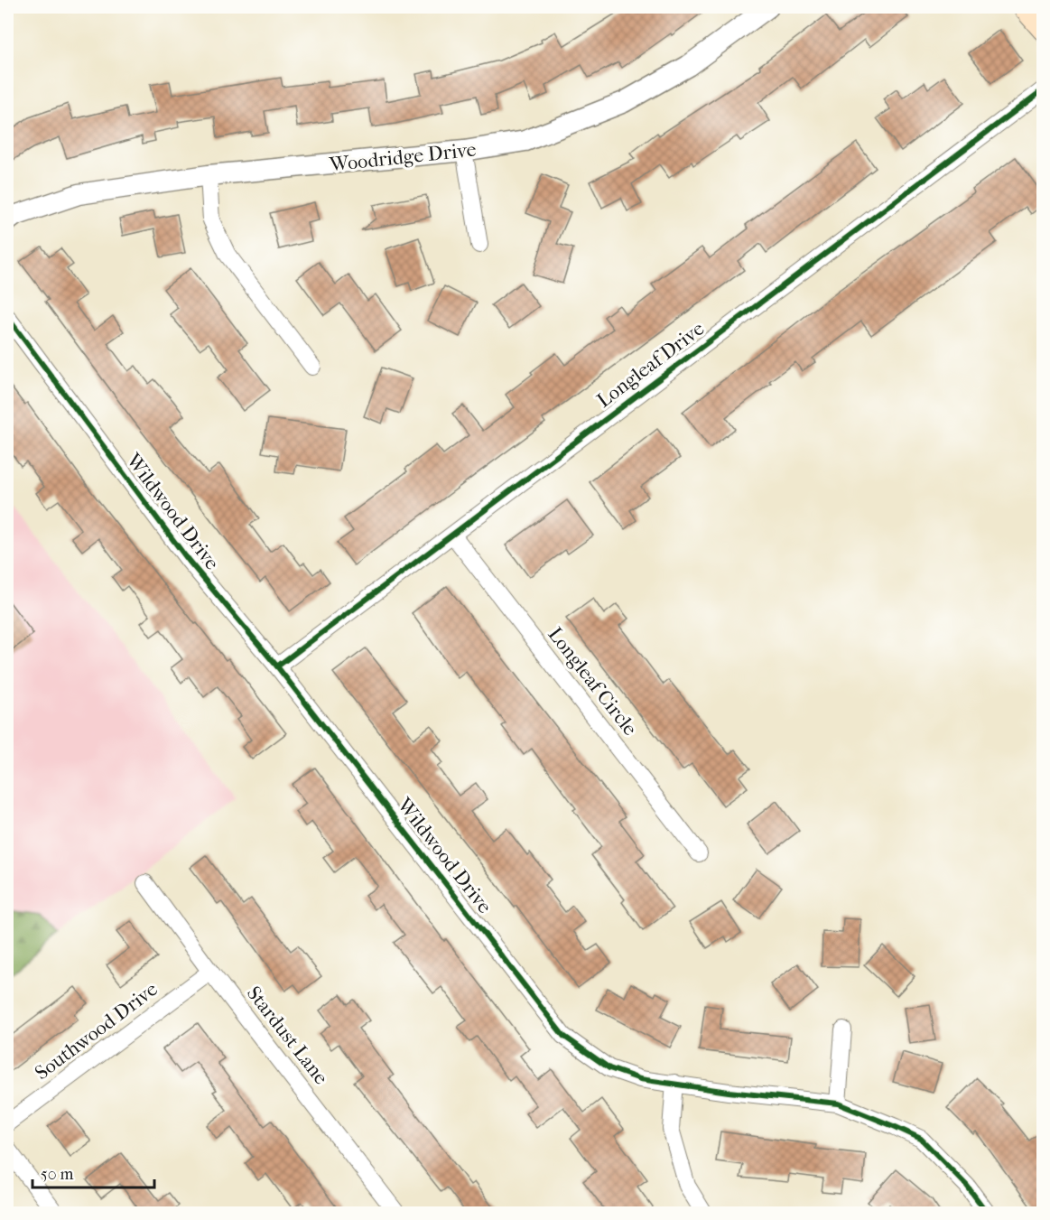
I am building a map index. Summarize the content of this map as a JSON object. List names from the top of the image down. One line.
{"streets":{"street":["Woodridge Drive","Longleaf Drive","Wildwood Drive","Longleaf Circle","Southwood Drive","Stardust Lane"]},"crossings":[["Longleaf Drive","Wildwood Drive"],["Longleaf Drive","Longleaf Circle"],["Southwood Drive","Stardust Lane"]],"scale_bar":"50 m"}
